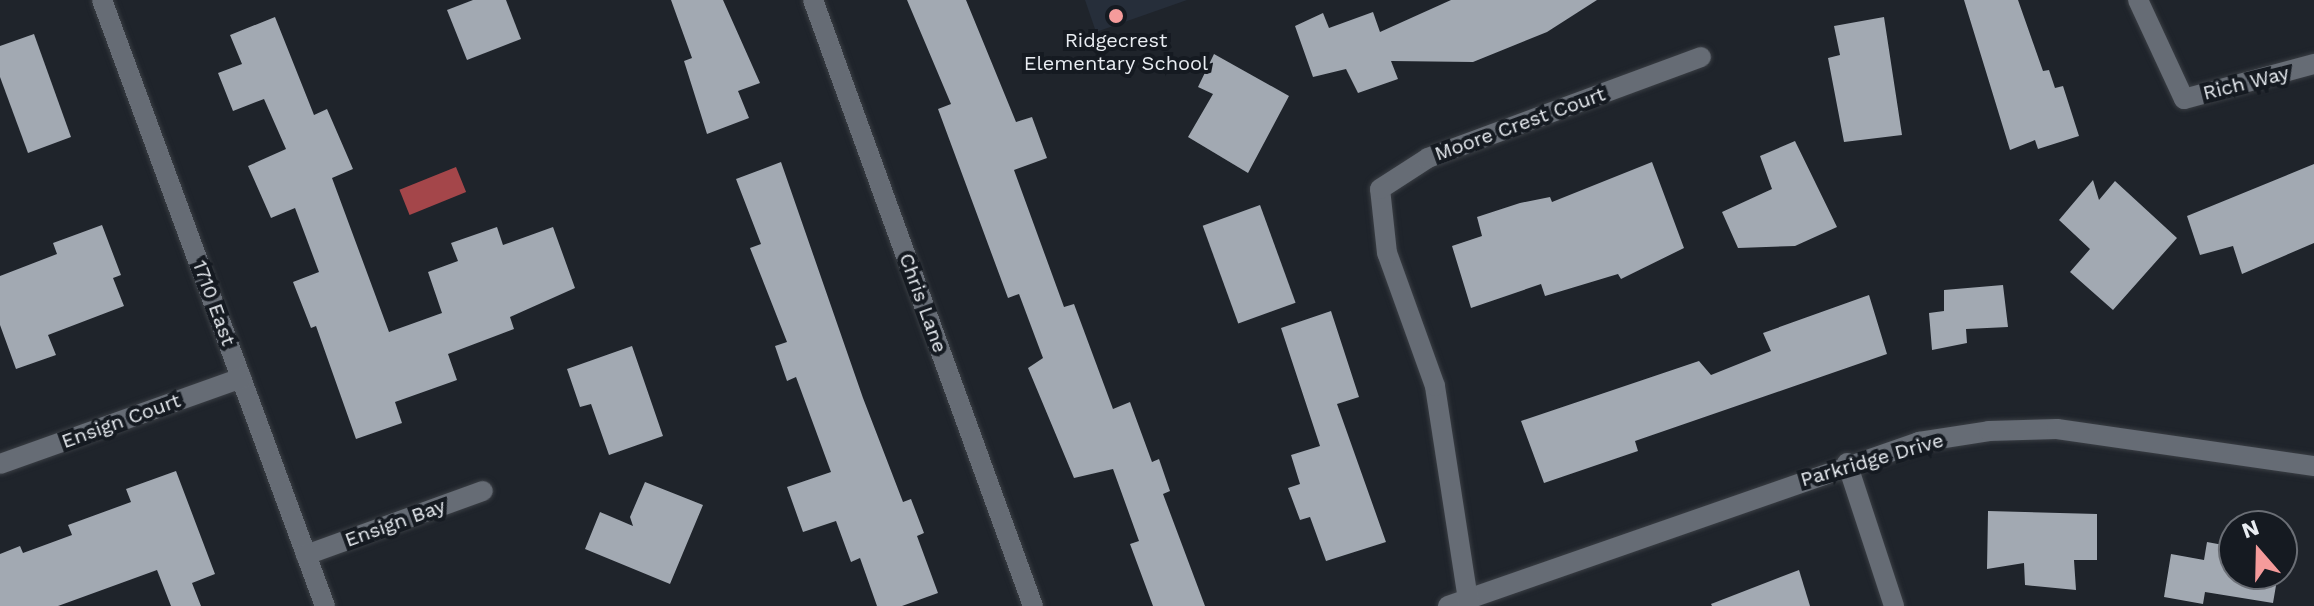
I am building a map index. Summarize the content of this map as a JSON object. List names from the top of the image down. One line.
{"streets":{"street":["Rich Way","Moore Crest Court","1710 East","Chris Lane","Ensign Court","Parkridge Drive","Ensign Bay"]},"crossings":[["Moore Crest Court","Parkridge Drive"],["1710 East","Ensign Court"],["1710 East","Ensign Bay"]],"places":["Ridgecrest Elementary School"],"north":"top"}
